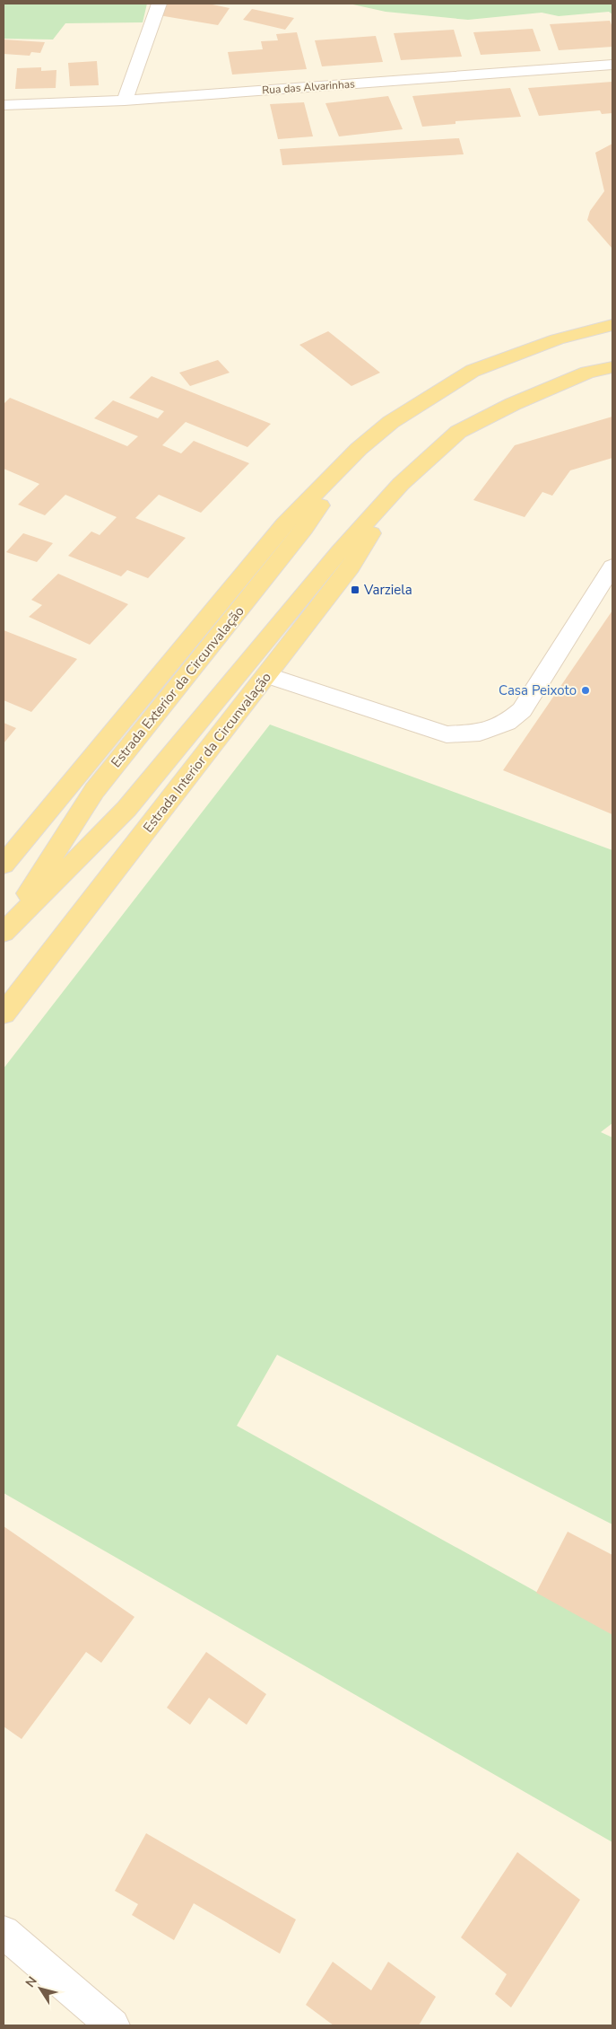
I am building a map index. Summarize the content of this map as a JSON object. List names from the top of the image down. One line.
{"streets":{"main road":["Estrada Exterior da Circunvalação","Estrada Interior da Circunvalação"],"street":["Rua das Alvarinhas"]},"crossings":[["Estrada Exterior da Circunvalação","Estrada Interior da Circunvalação"]],"places":{"transit":["Varziela"],"other":["Casa Peixoto"]},"north":"top left"}
